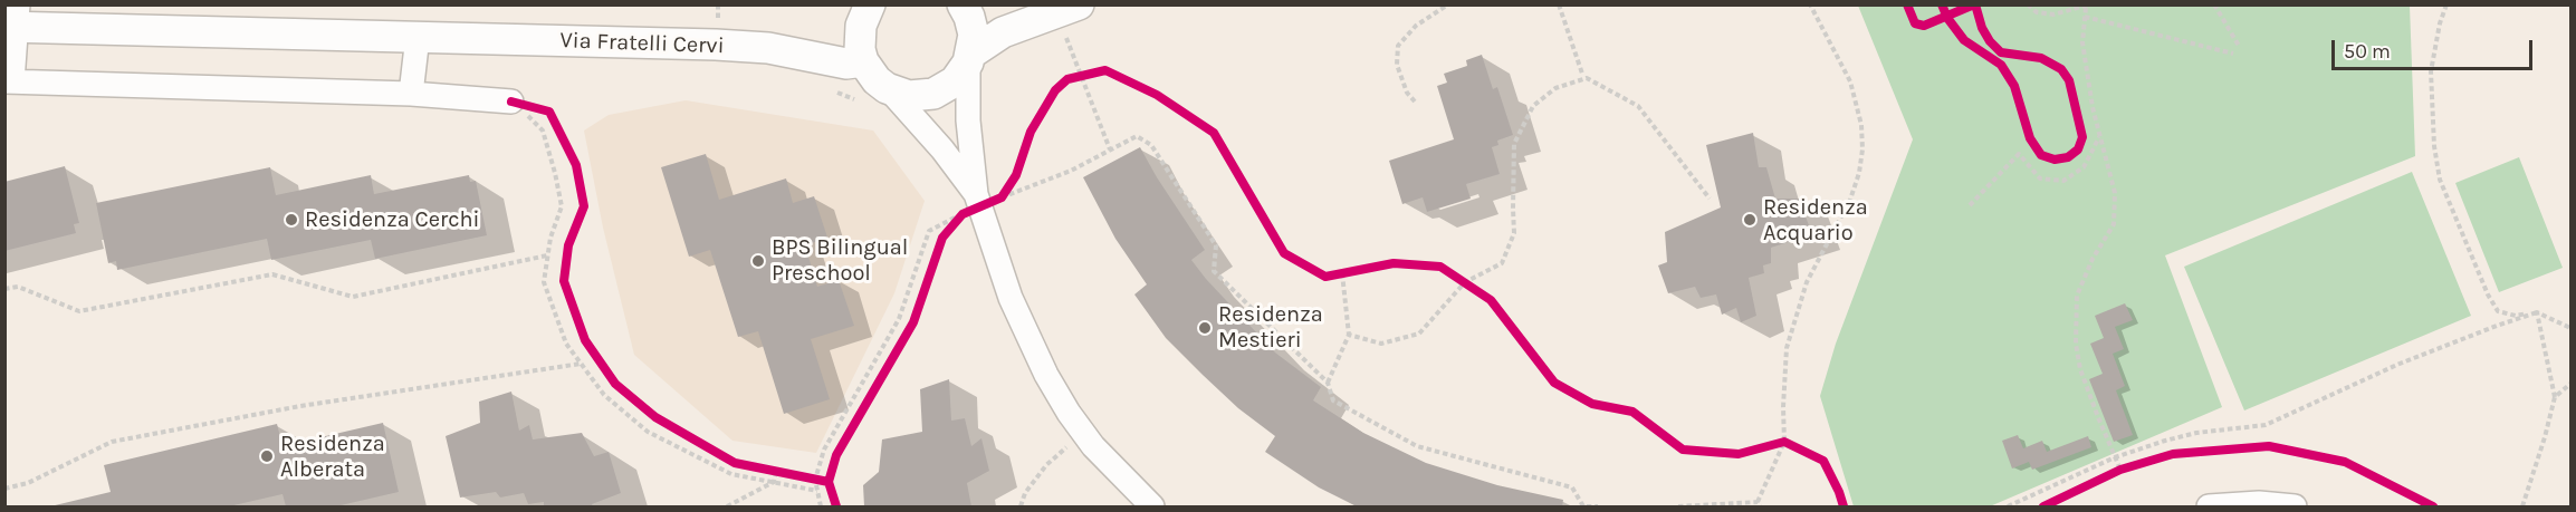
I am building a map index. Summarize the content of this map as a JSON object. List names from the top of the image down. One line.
{"streets":{"street":["Via Fratelli Cervi"]},"places":["Residenza Cerchi","Residenza Acquario","BPS Bilingual Preschool","Residenza Mestieri","Residenza Alberata"],"scale_bar":"50 m"}
